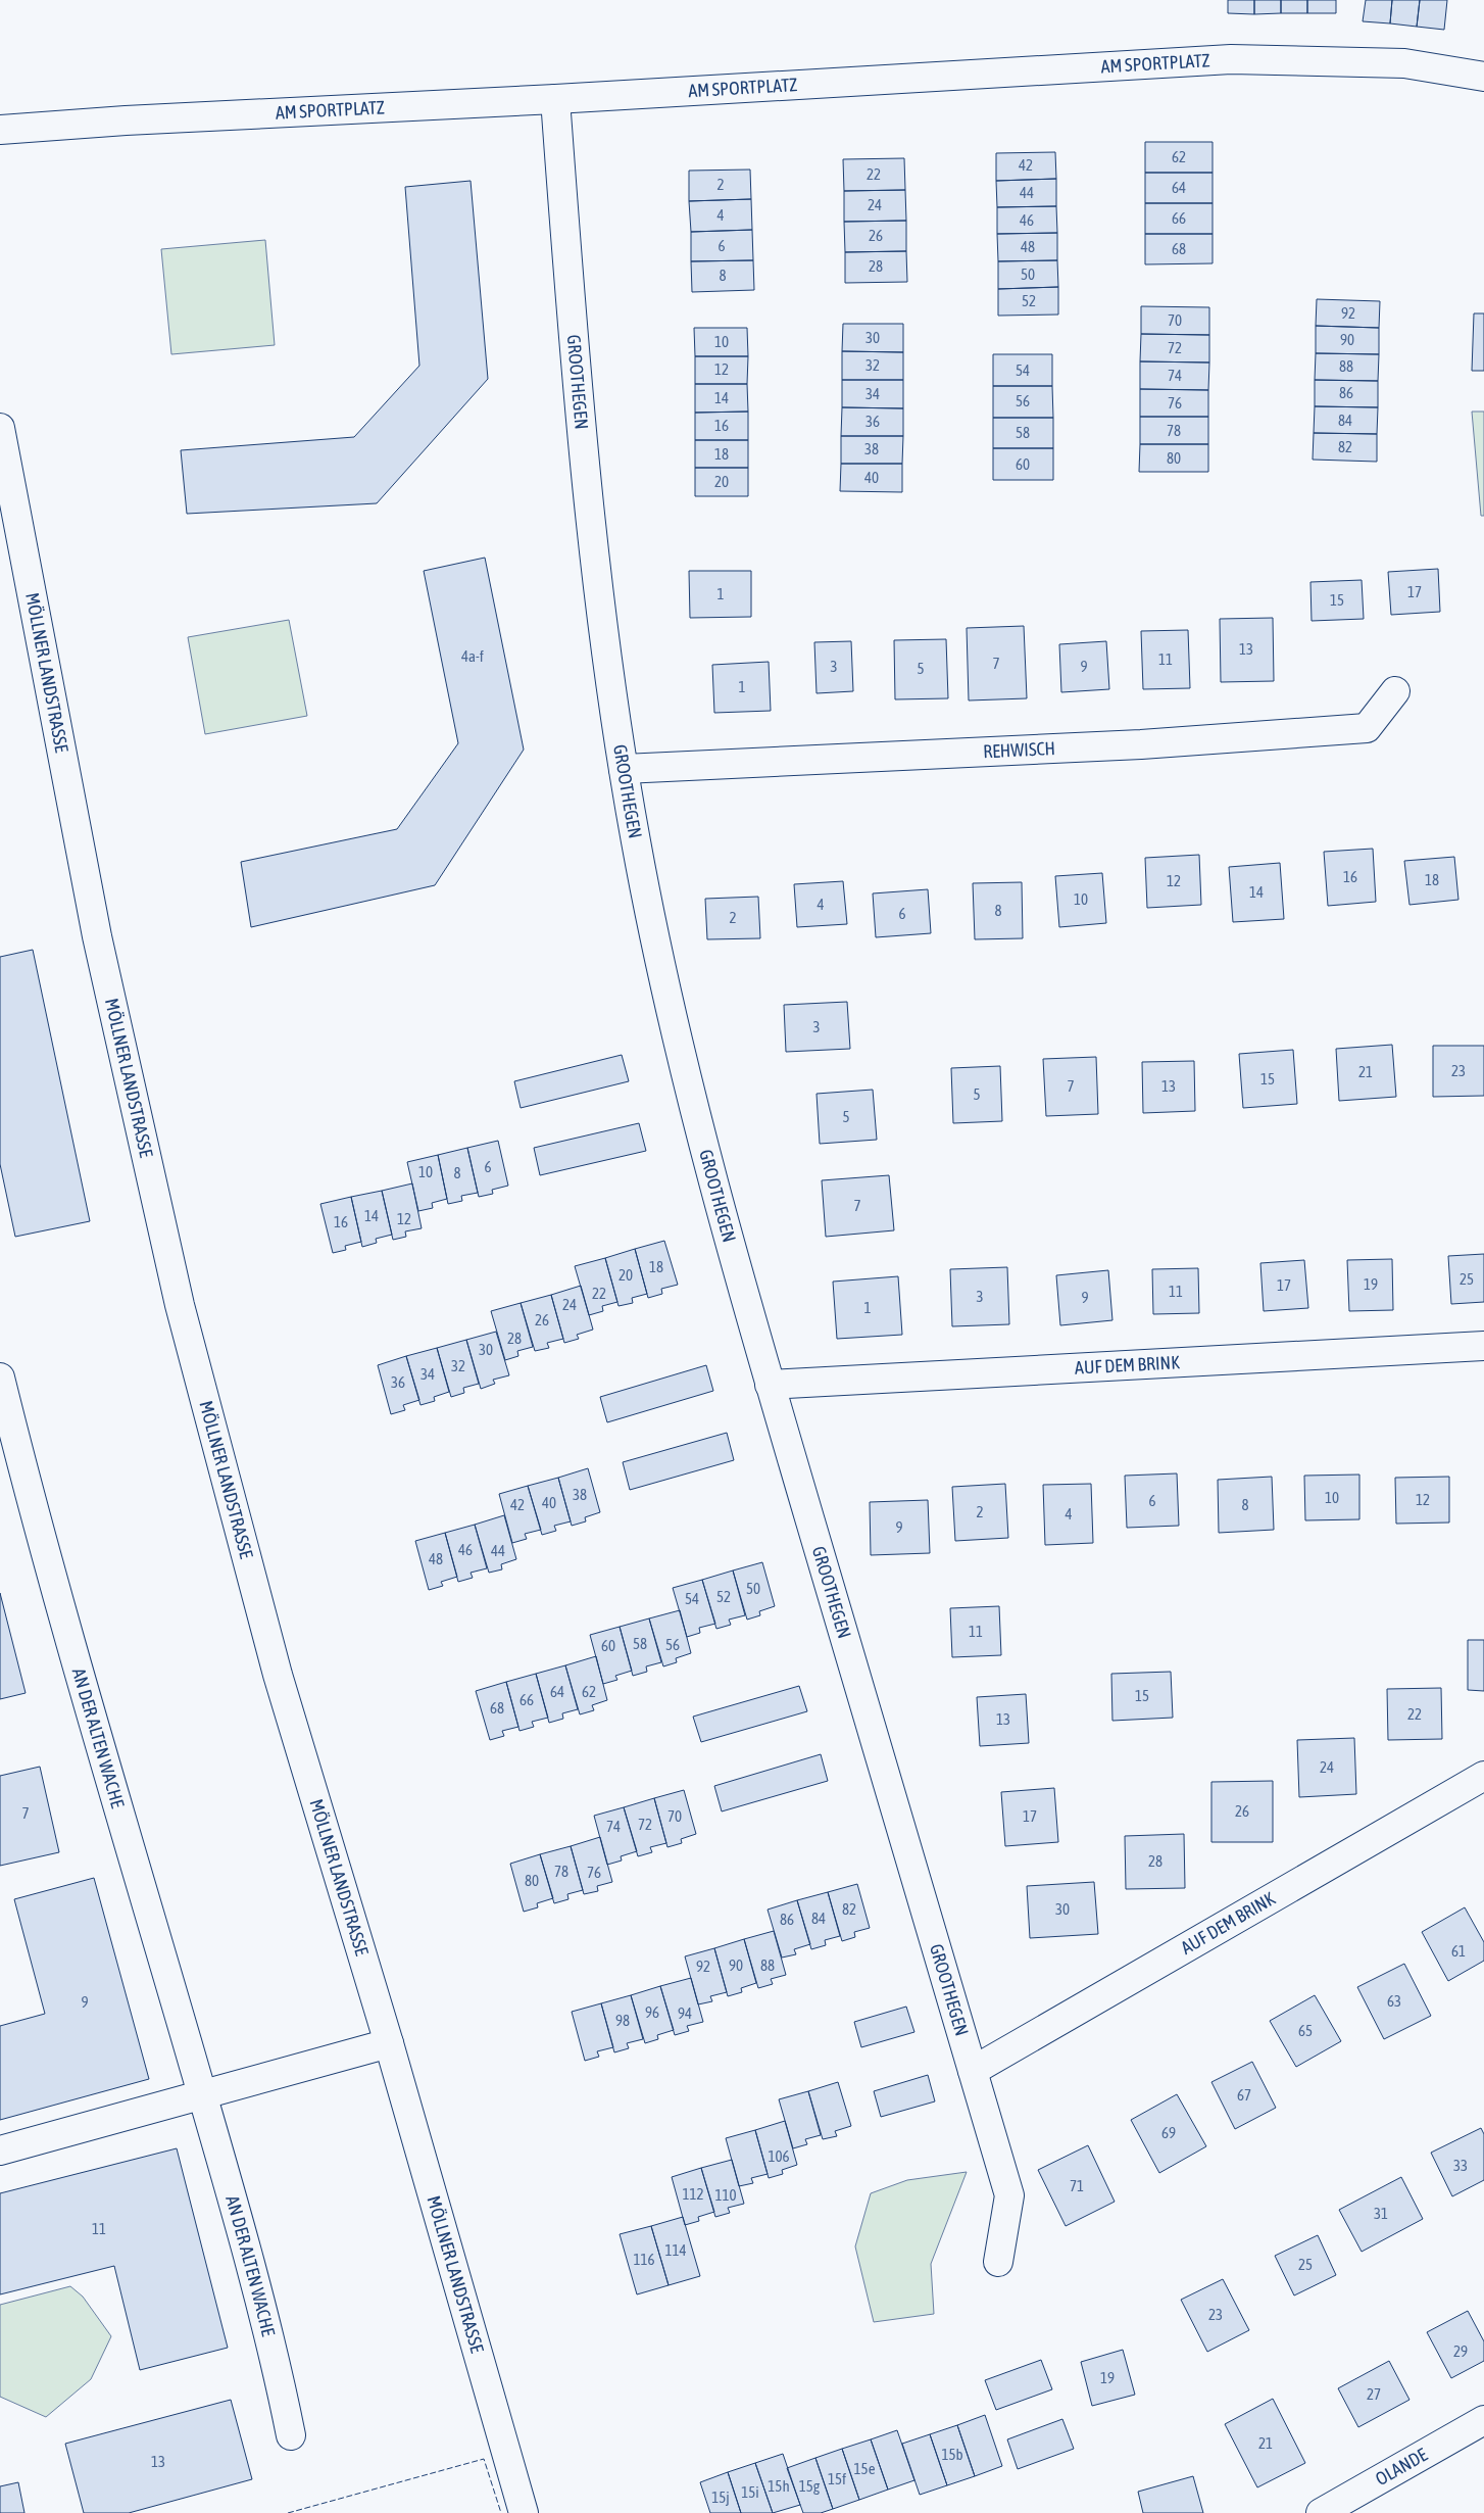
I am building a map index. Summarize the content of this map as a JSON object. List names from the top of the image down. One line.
{"streets":{"street":["AM SPORTPLATZ","GROOTHEGEN","MÖLLNER LANDSTRASSE","REHWISCH","AUF DEM BRINK","AN DER ALTEN WACHE","OLANDE"]},"crossings":[["AM SPORTPLATZ","GROOTHEGEN"],["GROOTHEGEN","REHWISCH"],["GROOTHEGEN","AUF DEM BRINK"]],"house_numbers":["62","42","22","2","64","44","24","4","66","46","26","6","48","68","28","50","8","52","92","70","30","90","10","72","32","88","12","54","74","86","34","14","56","76","84","36","16","78","58","82","38","18","80","60","40","20","17","1","15","13","4a-f","11","7","3","9","5","1","16","18","12","14","10","4","8","6","2","3","23","21","15","7","13","5","5","6","10","8","7","14","12","16","18","20","25","19","17","11","22","3","9","24","1","26","28","30","32","34","36","38","10","12","6","40","42","8","2","4","9","46","44","48","50","52","54","11","58","56","60","64","62","15","66","68","22","13","24","26","7","70","17","72","74","28","78","76","80","82","30","84","86","61","90","88","92","63","9","96","94","98","65","67","69","106","33","71","112","110","31","11","114","116","25","23","29","19","27","21","15b","13","15e","15f","15h","15g","15i","15j"]}
